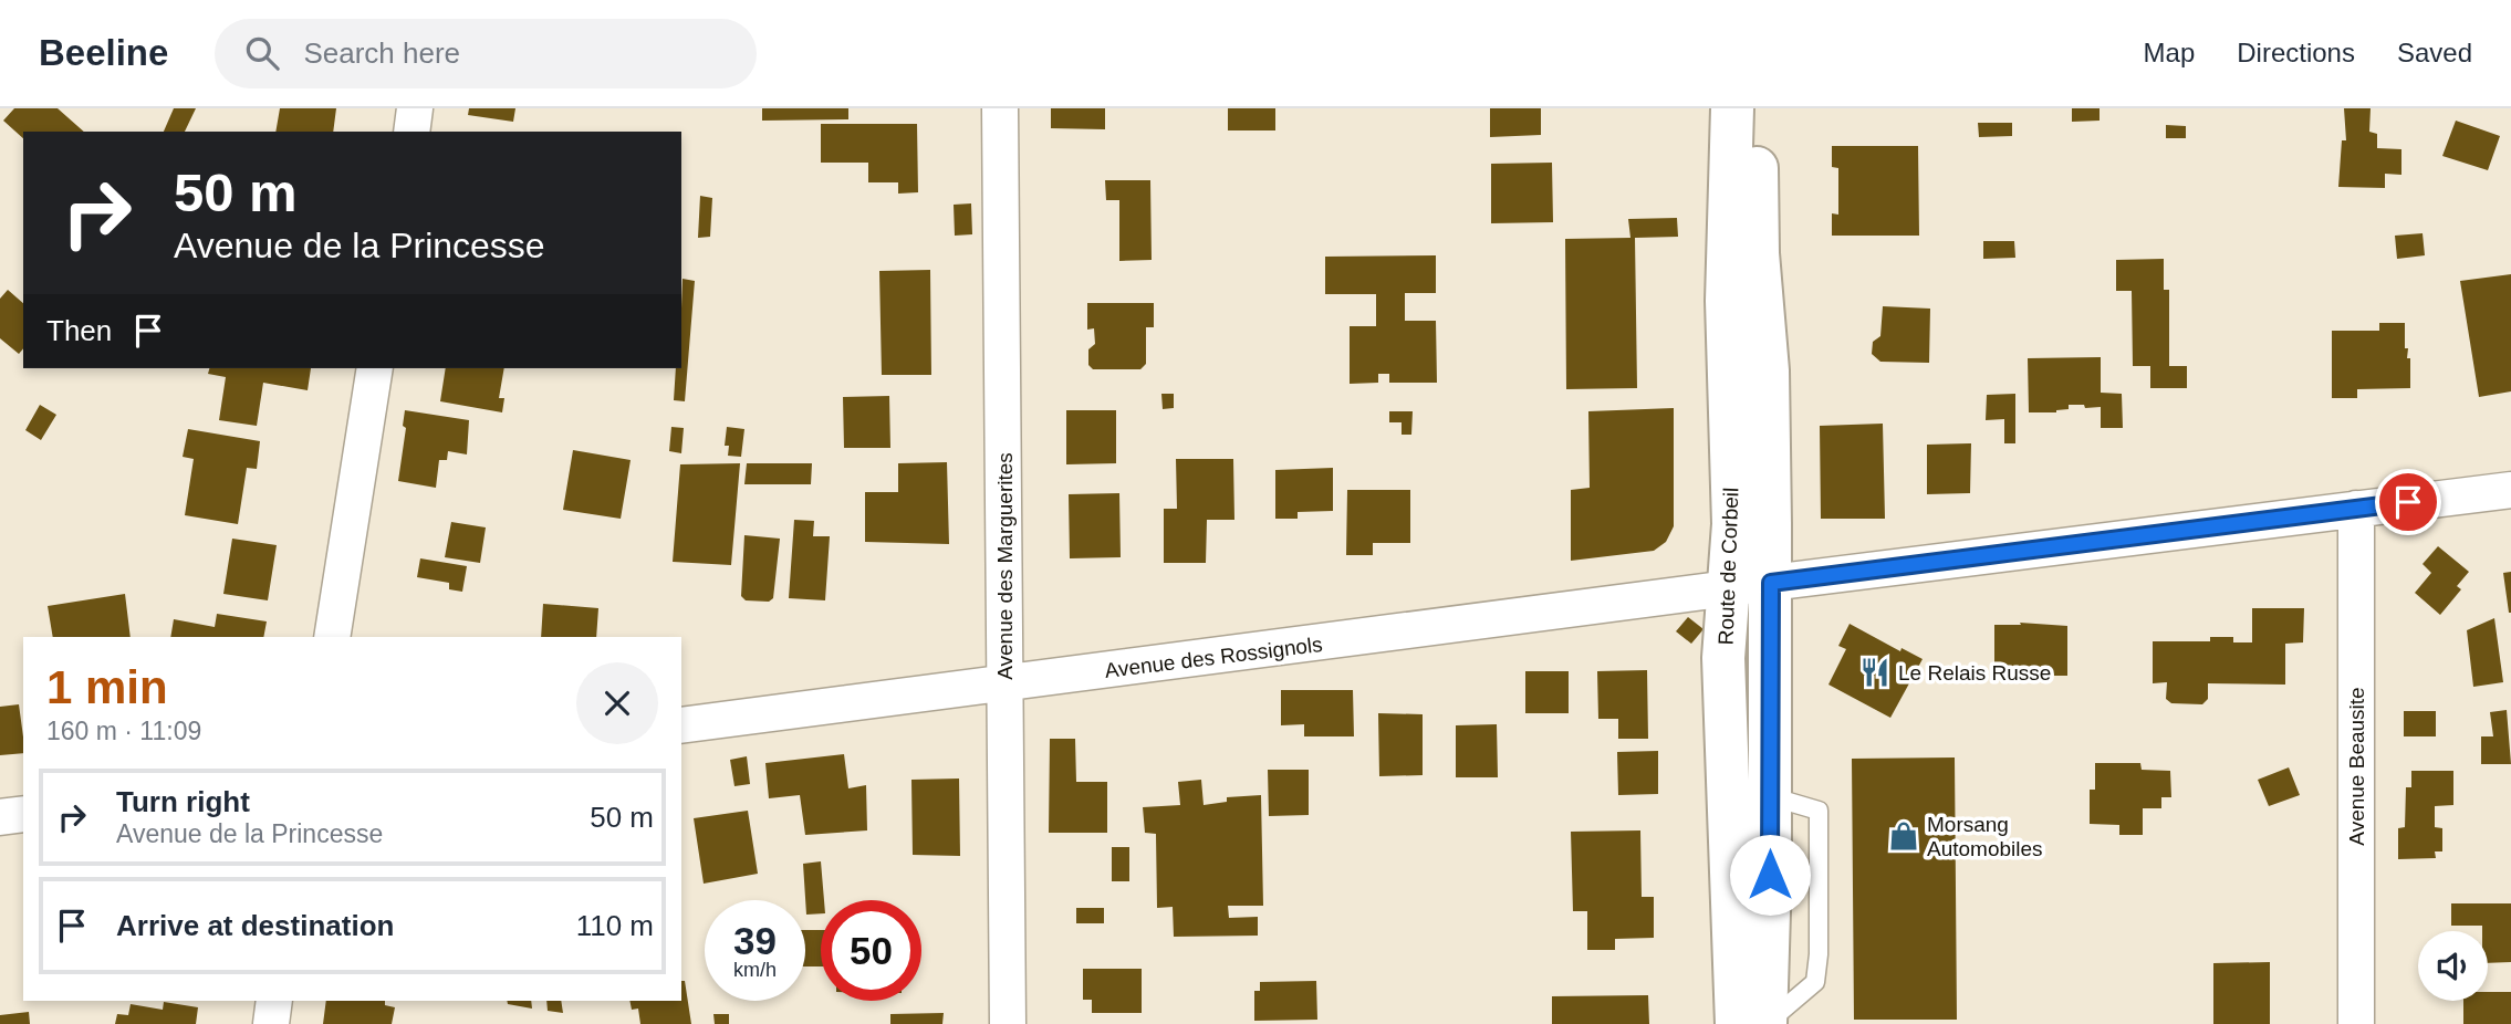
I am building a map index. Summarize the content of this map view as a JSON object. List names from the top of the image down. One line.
{"streets":{"main road":["Route de Corbeil"],"street":["Avenue des Marguerites","Avenue des Rossignols","Avenue Beausite"]},"crossings":[["Avenue des Marguerites","Avenue des Rossignols"],["Route de Corbeil","Avenue des Rossignols"],["Avenue des Rossignols","Avenue Beausite"]],"places":{"restaurant":["Le Relais Russe"],"shop":["Morsang Automobiles"]},"page":{"header":"Beeline","search":"Search here","nav":["Map","Directions","Saved"],"turn":["50 m","Avenue de la Princesse"],"then":"Then","heading":["1 min","160 m · 11:09"],"list":[{"name":"Turn right","note":"Avenue de la Princesse","value":"50 m"},{"name":"Arrive at destination","value":"110 m"}],"speed":"39 km/h","limit":"50"}}
